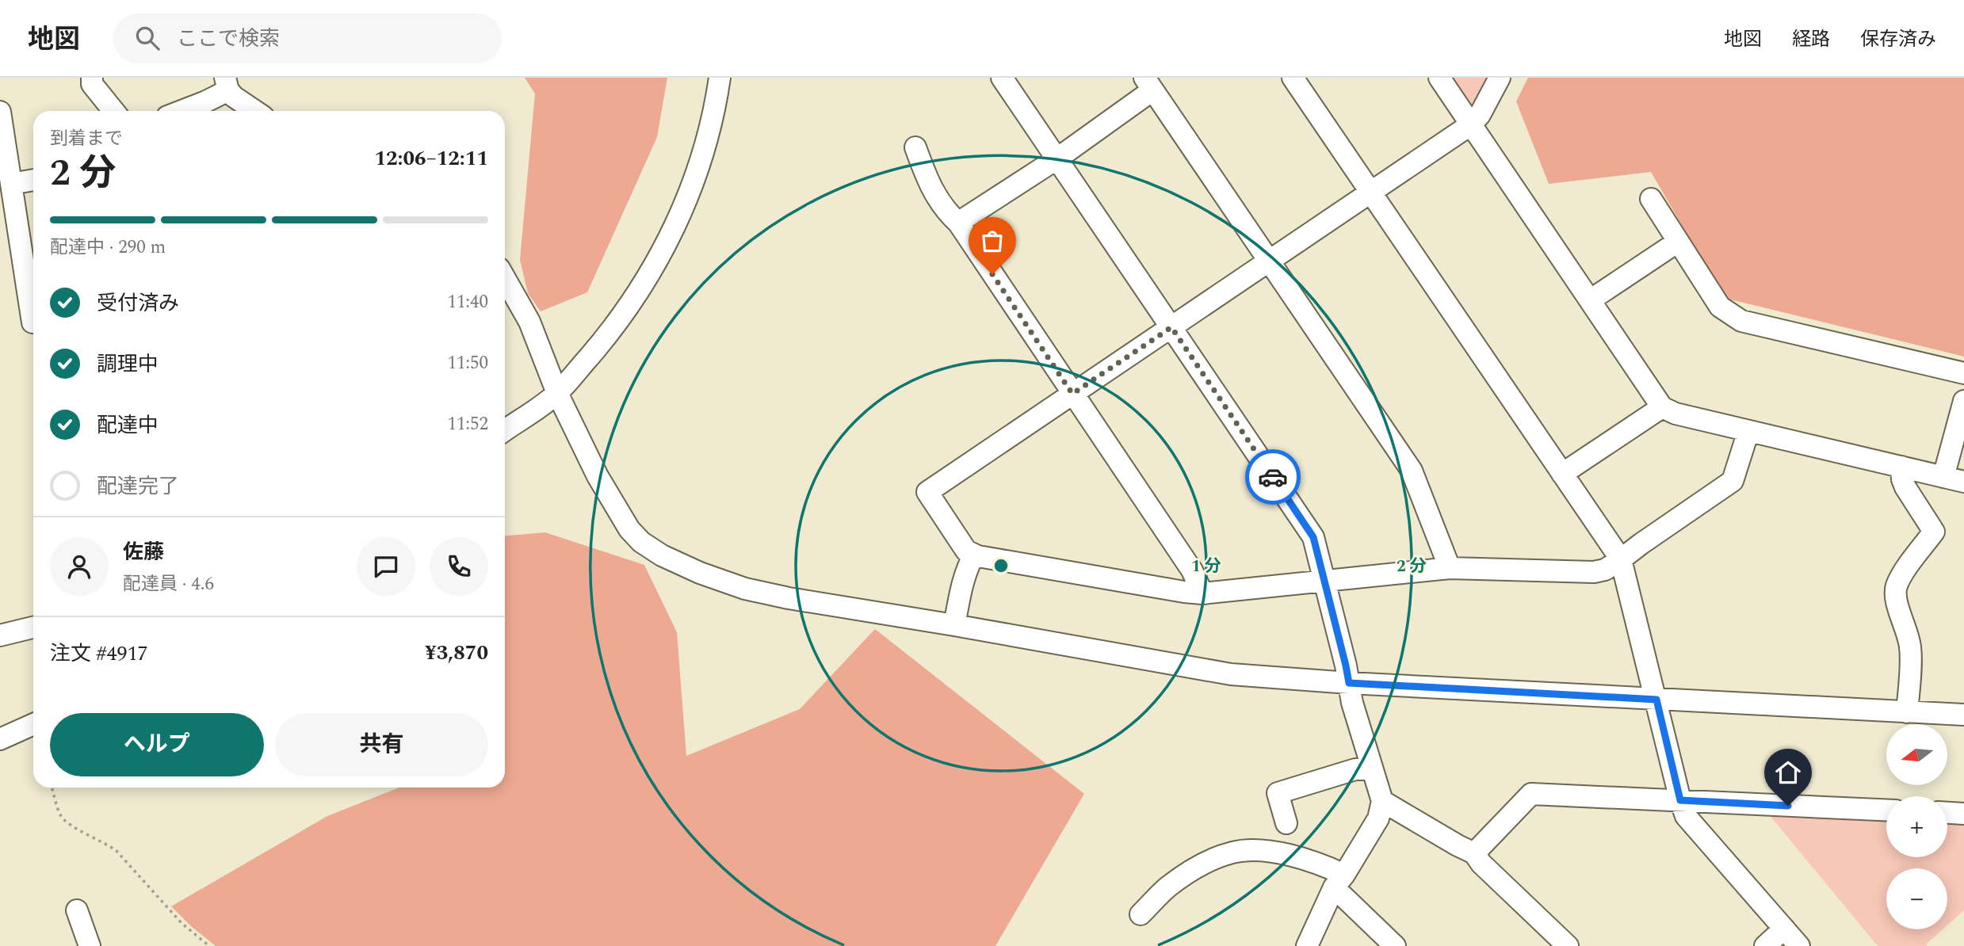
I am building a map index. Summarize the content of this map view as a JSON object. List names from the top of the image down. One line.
{"north":"left","page":{"header":"地図","search":"ここで検索","nav":["地図","経路","保存済み"],"heading":["2 分","到着まで","12:06–12:11"],"panel":["佐藤","配達員 · 4.6","注文 #4917","¥3,870"],"bar":"配達中 · 290 m","list":[["受付済み","11:40"],["調理中","11:50"],["配達中","11:52"],"配達完了"],"buttons":["ヘルプ","共有"],"map_buttons":["+","−"]},"rings":["1 分","2 分"]}
